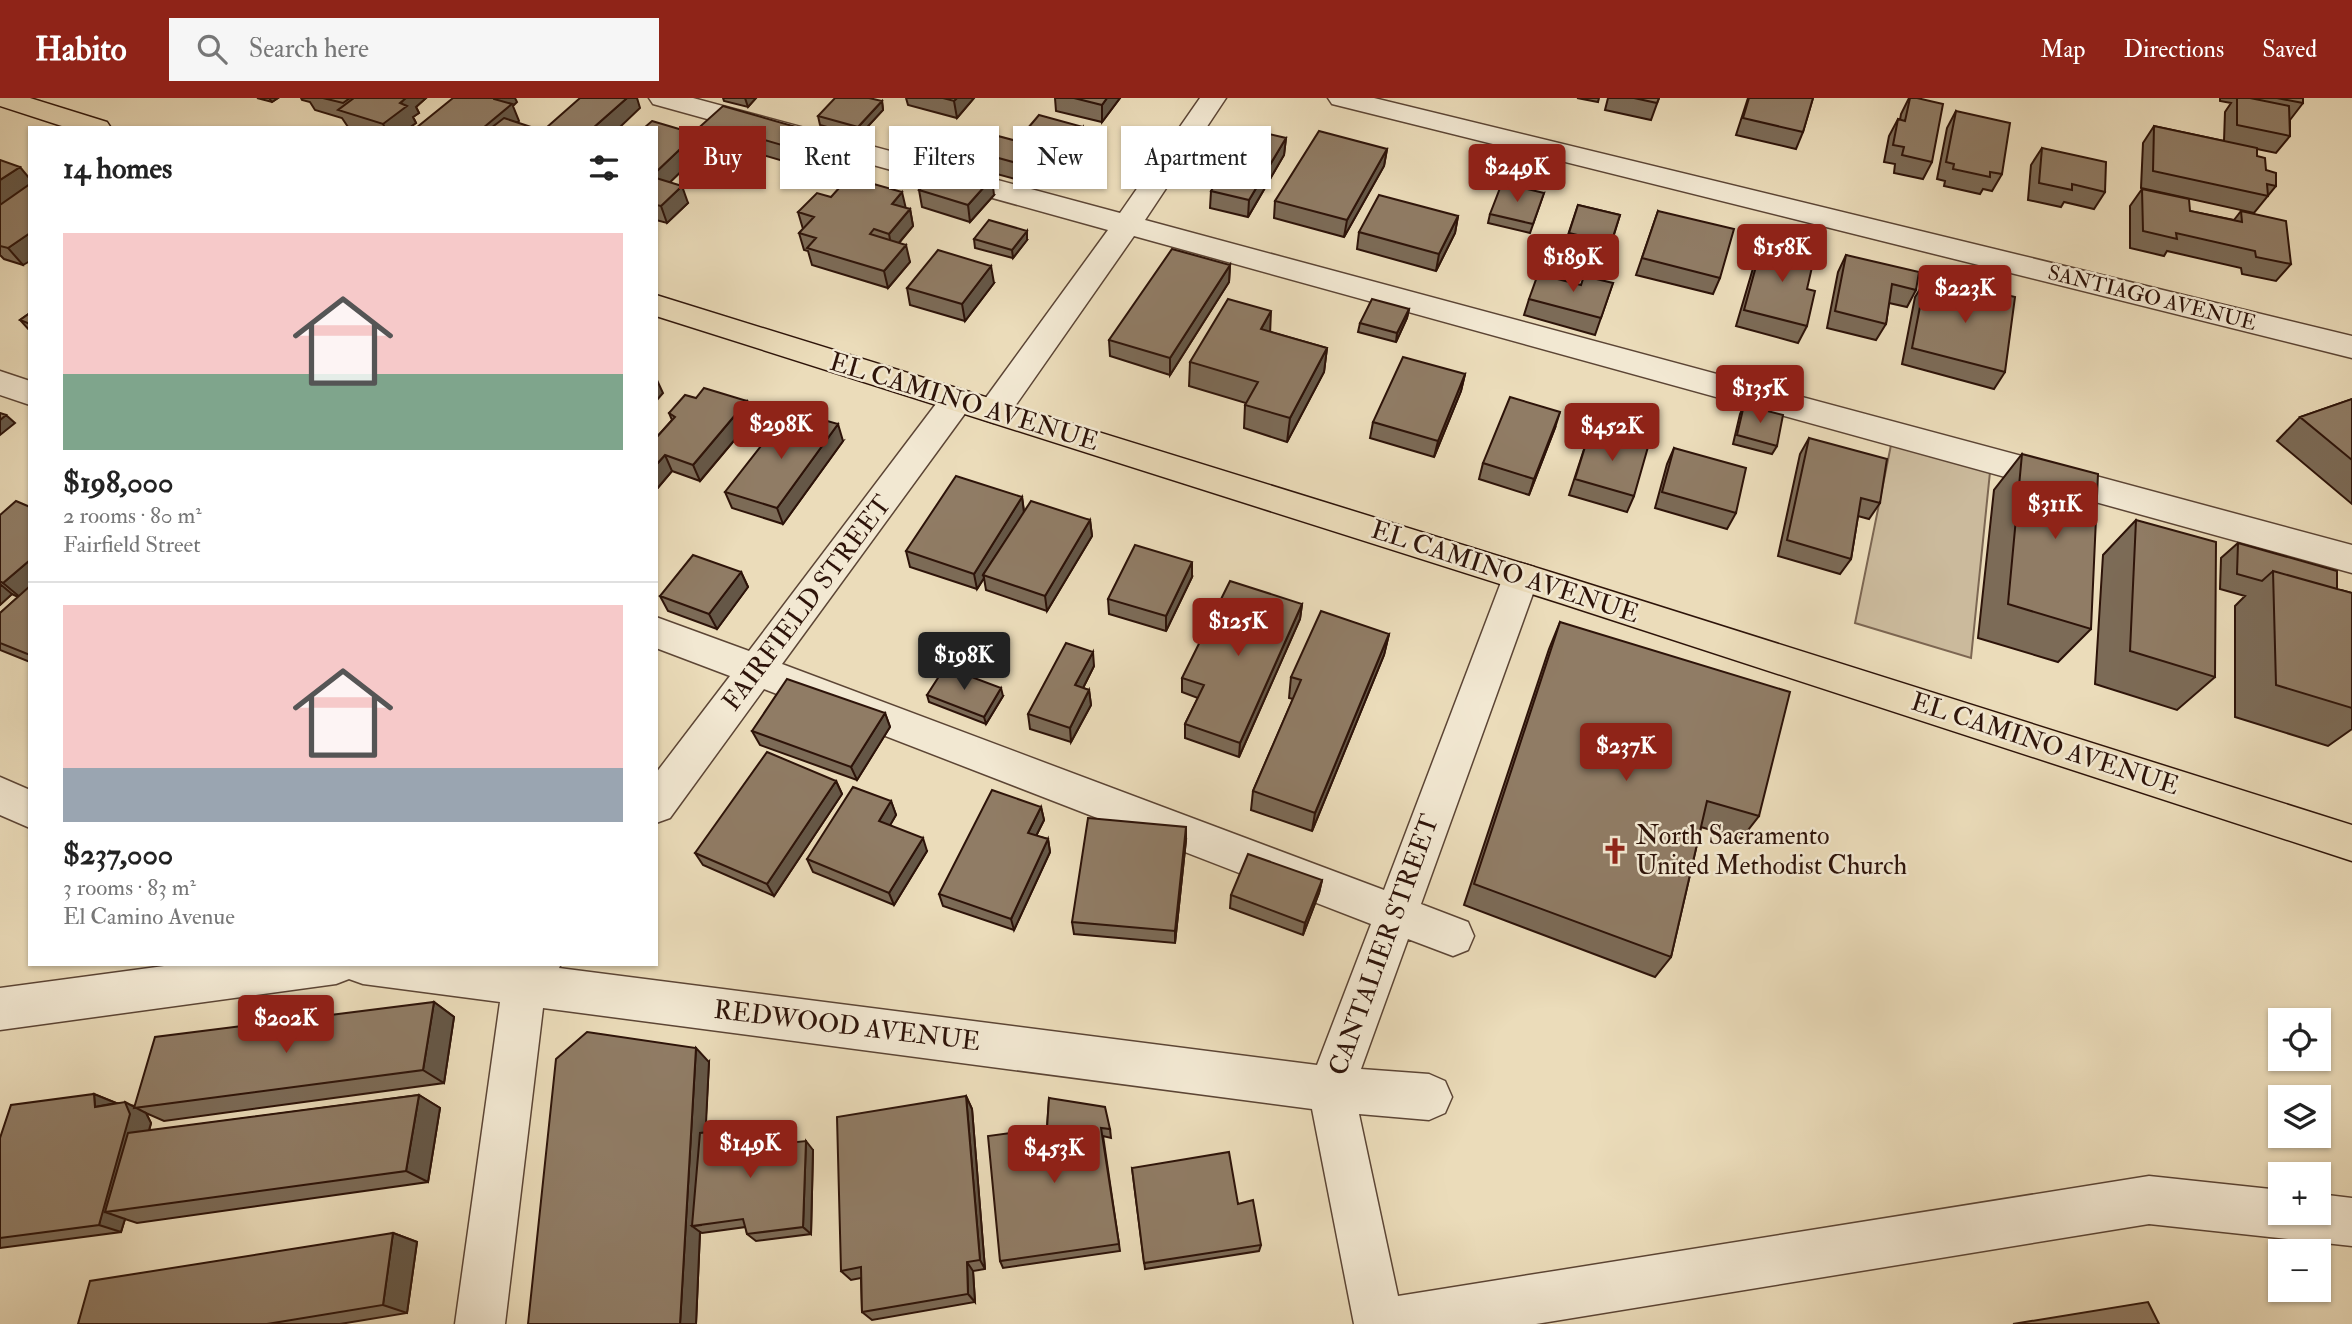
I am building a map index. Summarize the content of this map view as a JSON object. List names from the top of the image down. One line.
{"streets":{"main road":["EL CAMINO AVENUE"],"street":["SANTIAGO AVENUE","FAIRFIELD STREET","CANTALIER STREET","REDWOOD AVENUE"]},"crossings":[["EL CAMINO AVENUE","FAIRFIELD STREET"],["EL CAMINO AVENUE","CANTALIER STREET"],["CANTALIER STREET","REDWOOD AVENUE"]],"places":{"church":["North Sacramento United Methodist Church"]},"page":{"header":"Habito","search":"Search here","nav":["Map","Directions","Saved"],"chip":["Buy","Rent","Filters","New","Apartment"],"heading":"14 homes","price":["$249K","$158K","$189K","$223K","$135K","$298K","$452K","$311K","$125K","$198K","$237K","$202K","$149K","$453K"],"list":[{"name":"$198,000","note":"2 rooms · 80 m² · Fairfield Street"},{"name":"$237,000","note":"3 rooms · 83 m² · El Camino Avenue"}],"map_buttons":["+","−"]}}
